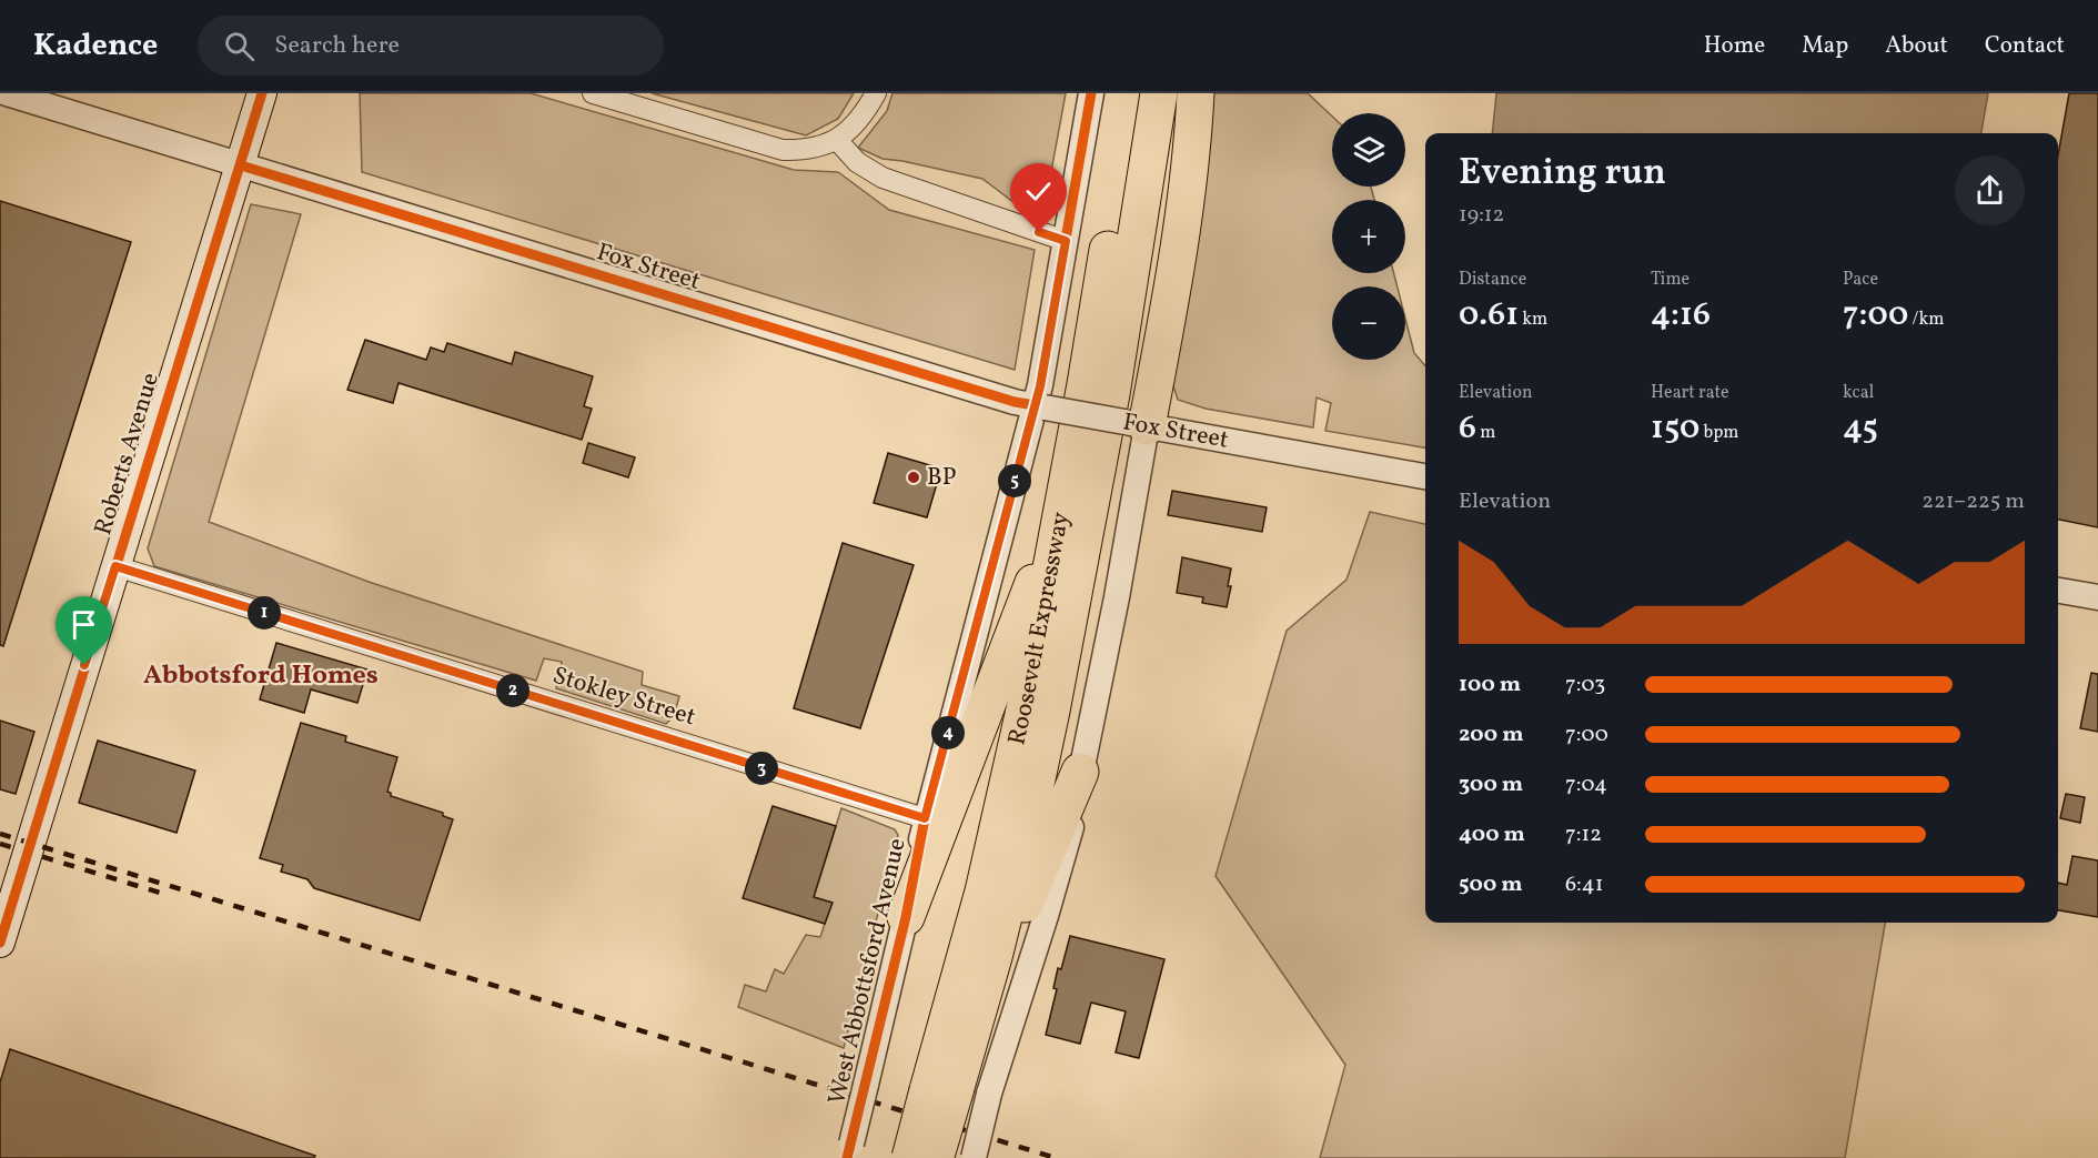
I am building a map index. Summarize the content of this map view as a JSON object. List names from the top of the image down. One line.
{"streets":{"highway":["Roosevelt Expressway"],"main road":["Roberts Avenue"],"street":["Fox Street","Stokley Street","West Abbottsford Avenue"]},"crossings":[["Fox Street","Roberts Avenue"],["Fox Street","West Abbottsford Avenue"],["Roberts Avenue","Stokley Street"],["Stokley Street","West Abbottsford Avenue"]],"districts":["Abbotsford Homes"],"places":["BP"],"page":{"header":"Kadence","search":"Search here","nav":["Home","Map","About","Contact"],"map_buttons":["+","−"],"heading":["Evening run","19:12"],"stats":[["Distance","0.61 km"],["Time","4:16"],["Pace","7:00 /km"],["Elevation","6 m"],["Heart rate","150 bpm"],["kcal","45"]],"pins":["5","1","2","4","3"],"chart":["Elevation","221–225 m"],"list":[{"name":"100 m","note":"7:03"},{"name":"200 m","note":"7:00"},{"name":"300 m","note":"7:04"},{"name":"400 m","note":"7:12"},{"name":"500 m","note":"6:41"}]}}
